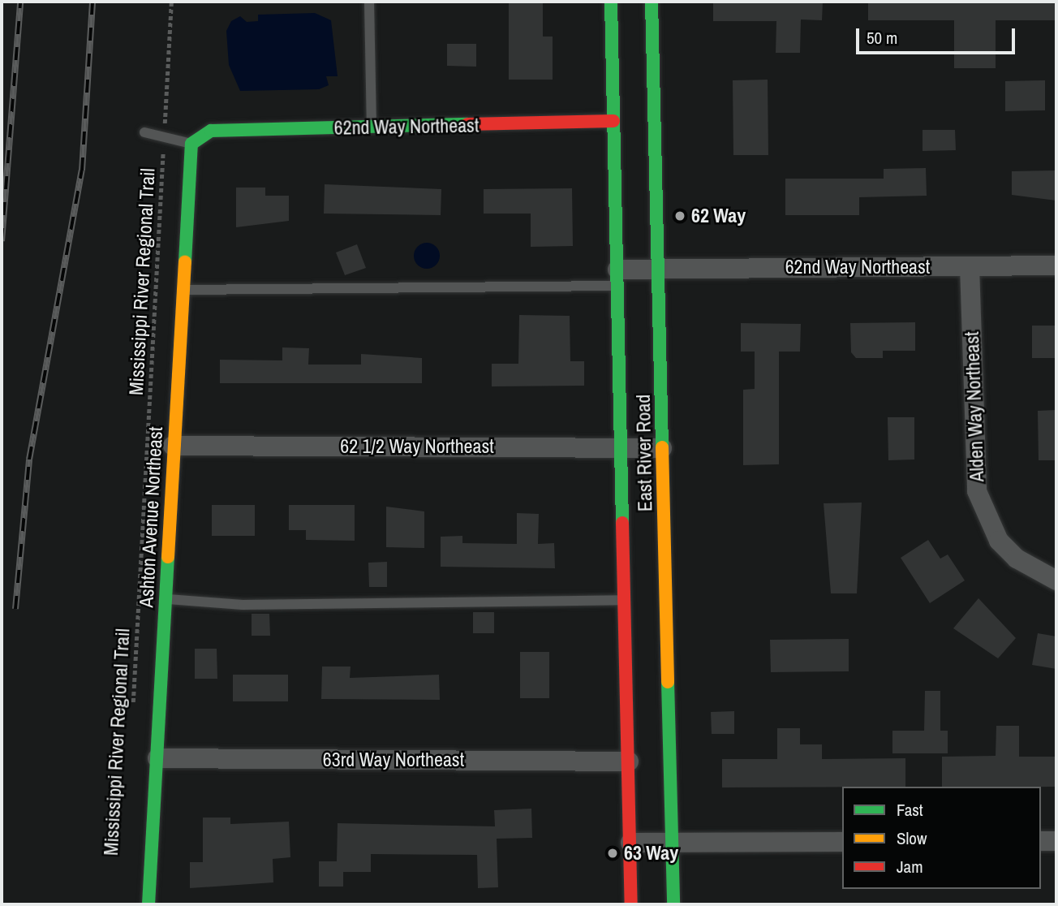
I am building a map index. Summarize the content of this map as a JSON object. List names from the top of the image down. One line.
{"streets":{"main road":["62nd Way Northeast","East River Road","Ashton Avenue Northeast"],"street":["Alden Way Northeast","62 1/2 Way Northeast","63rd Way Northeast"],"path":["Mississippi River Regional Trail"]},"crossings":[["62nd Way Northeast","Alden Way Northeast"],["62nd Way Northeast","East River Road"],["62nd Way Northeast","Ashton Avenue Northeast"],["62 1/2 Way Northeast","East River Road"],["62 1/2 Way Northeast","Ashton Avenue Northeast"],["East River Road","63rd Way Northeast"],["Ashton Avenue Northeast","63rd Way Northeast"]],"places":["62 Way","63 Way"],"legend":["Fast","Slow","Jam"],"scale_bar":"50 m"}
